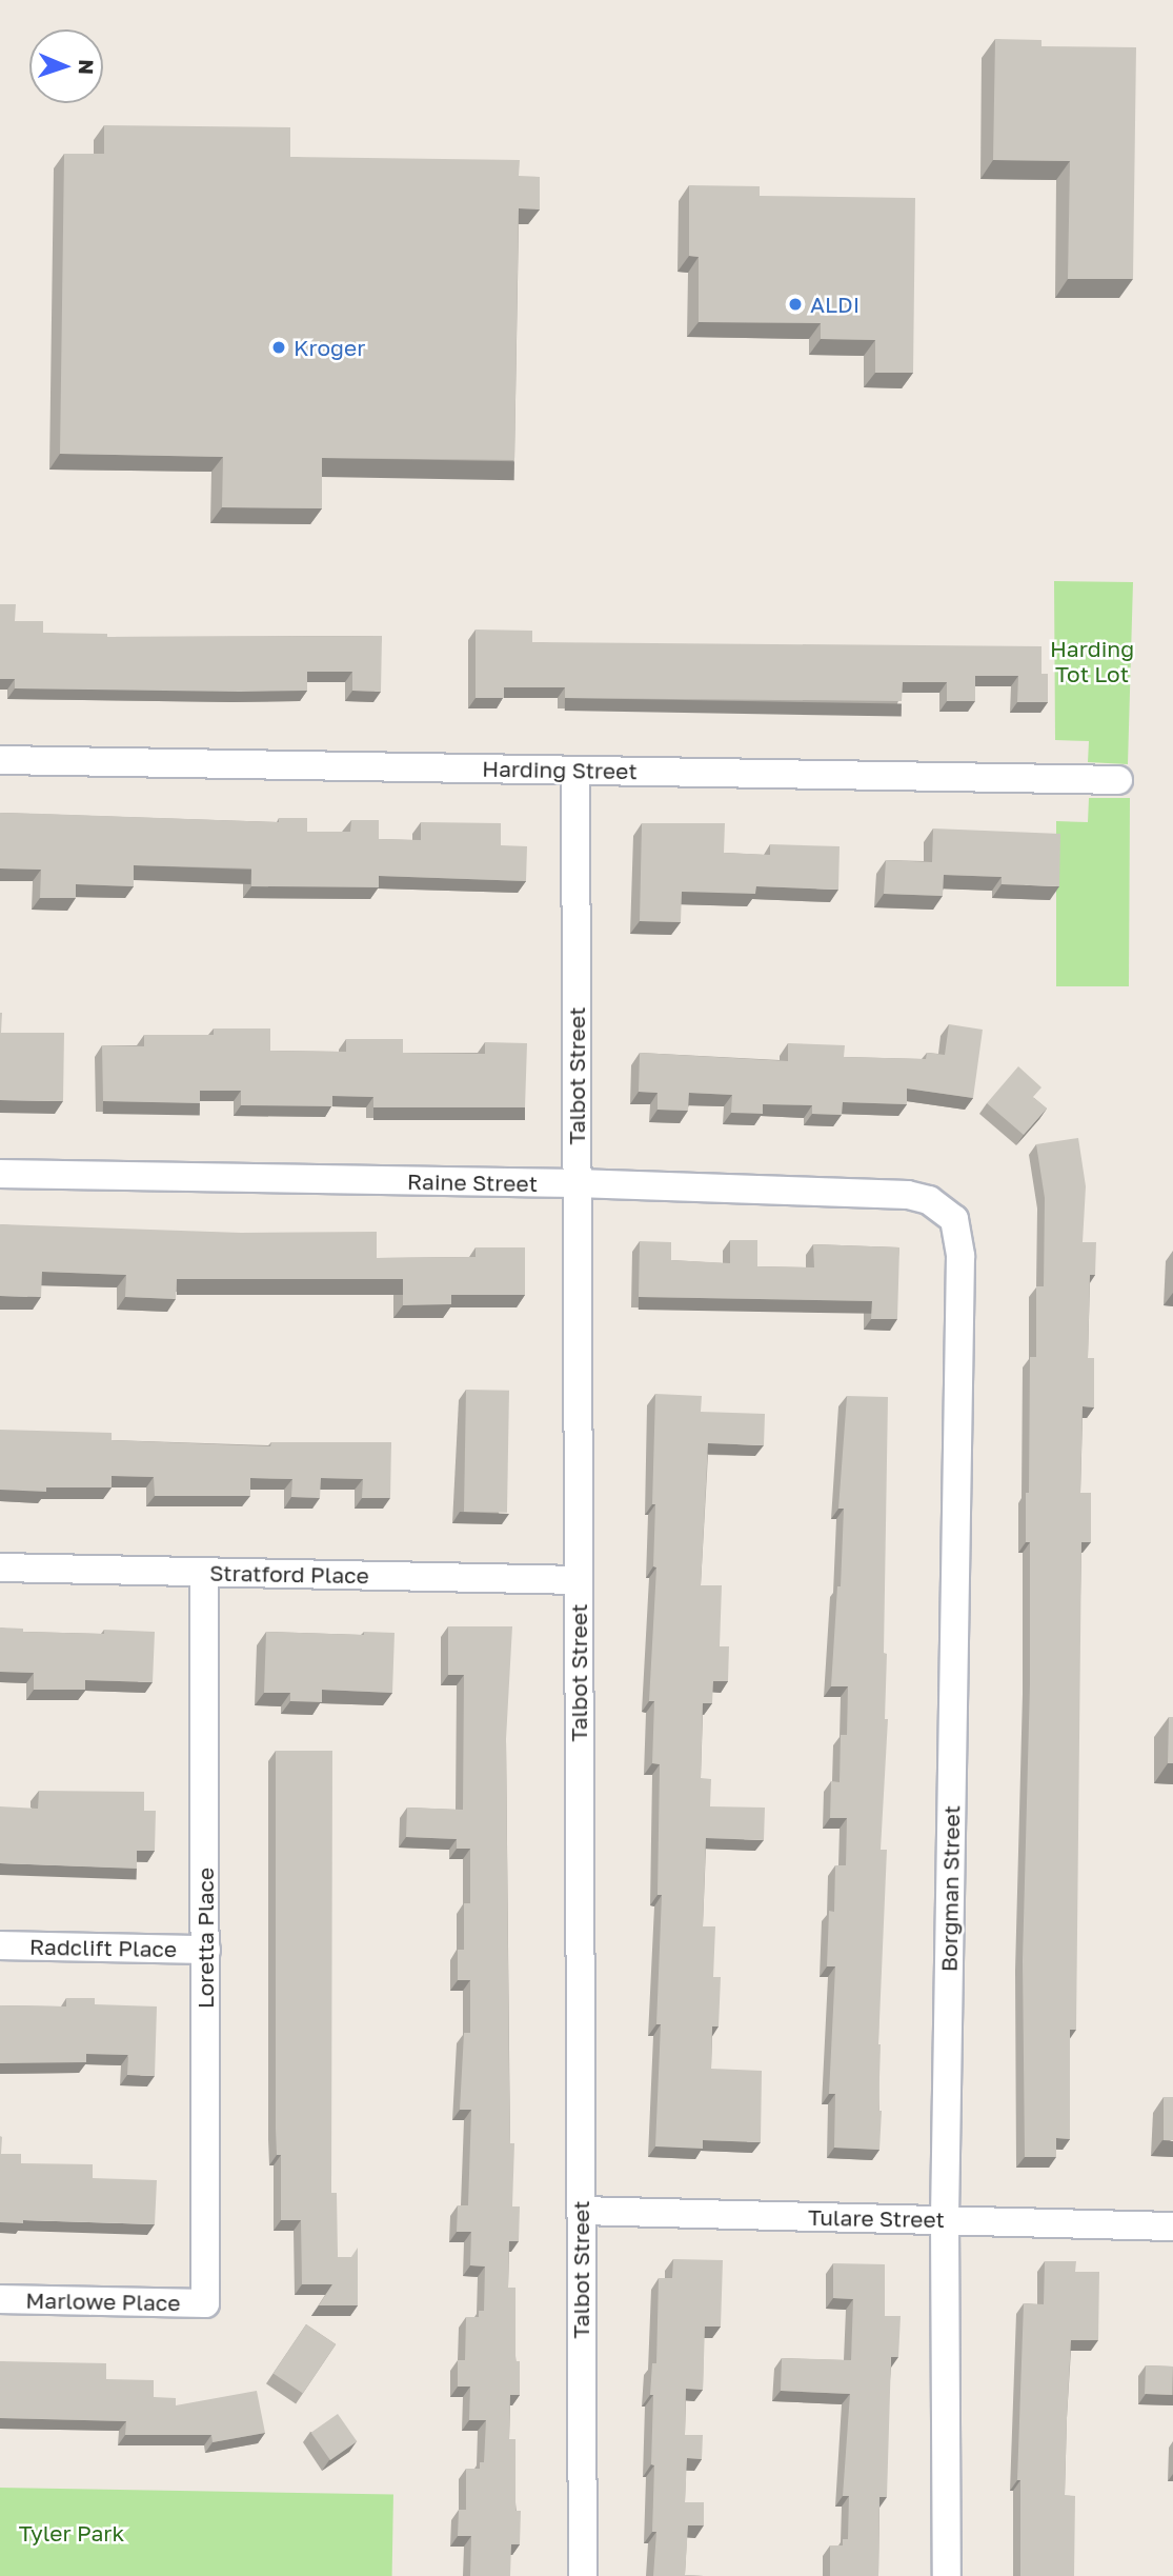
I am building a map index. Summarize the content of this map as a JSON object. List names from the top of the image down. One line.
{"streets":{"street":["Harding Street","Talbot Street","Raine Street","Stratford Place","Borgman Street","Loretta Place","Radclift Place","Tulare Street","Marlowe Place"]},"crossings":[["Harding Street","Talbot Street"],["Talbot Street","Raine Street"],["Talbot Street","Stratford Place"],["Talbot Street","Tulare Street"],["Raine Street","Borgman Street"],["Stratford Place","Loretta Place"],["Borgman Street","Tulare Street"],["Loretta Place","Radclift Place"],["Loretta Place","Marlowe Place"]],"parks":["Harding Tot Lot","Tyler Park"],"places":["ALDI","Kroger"],"north":"right"}
